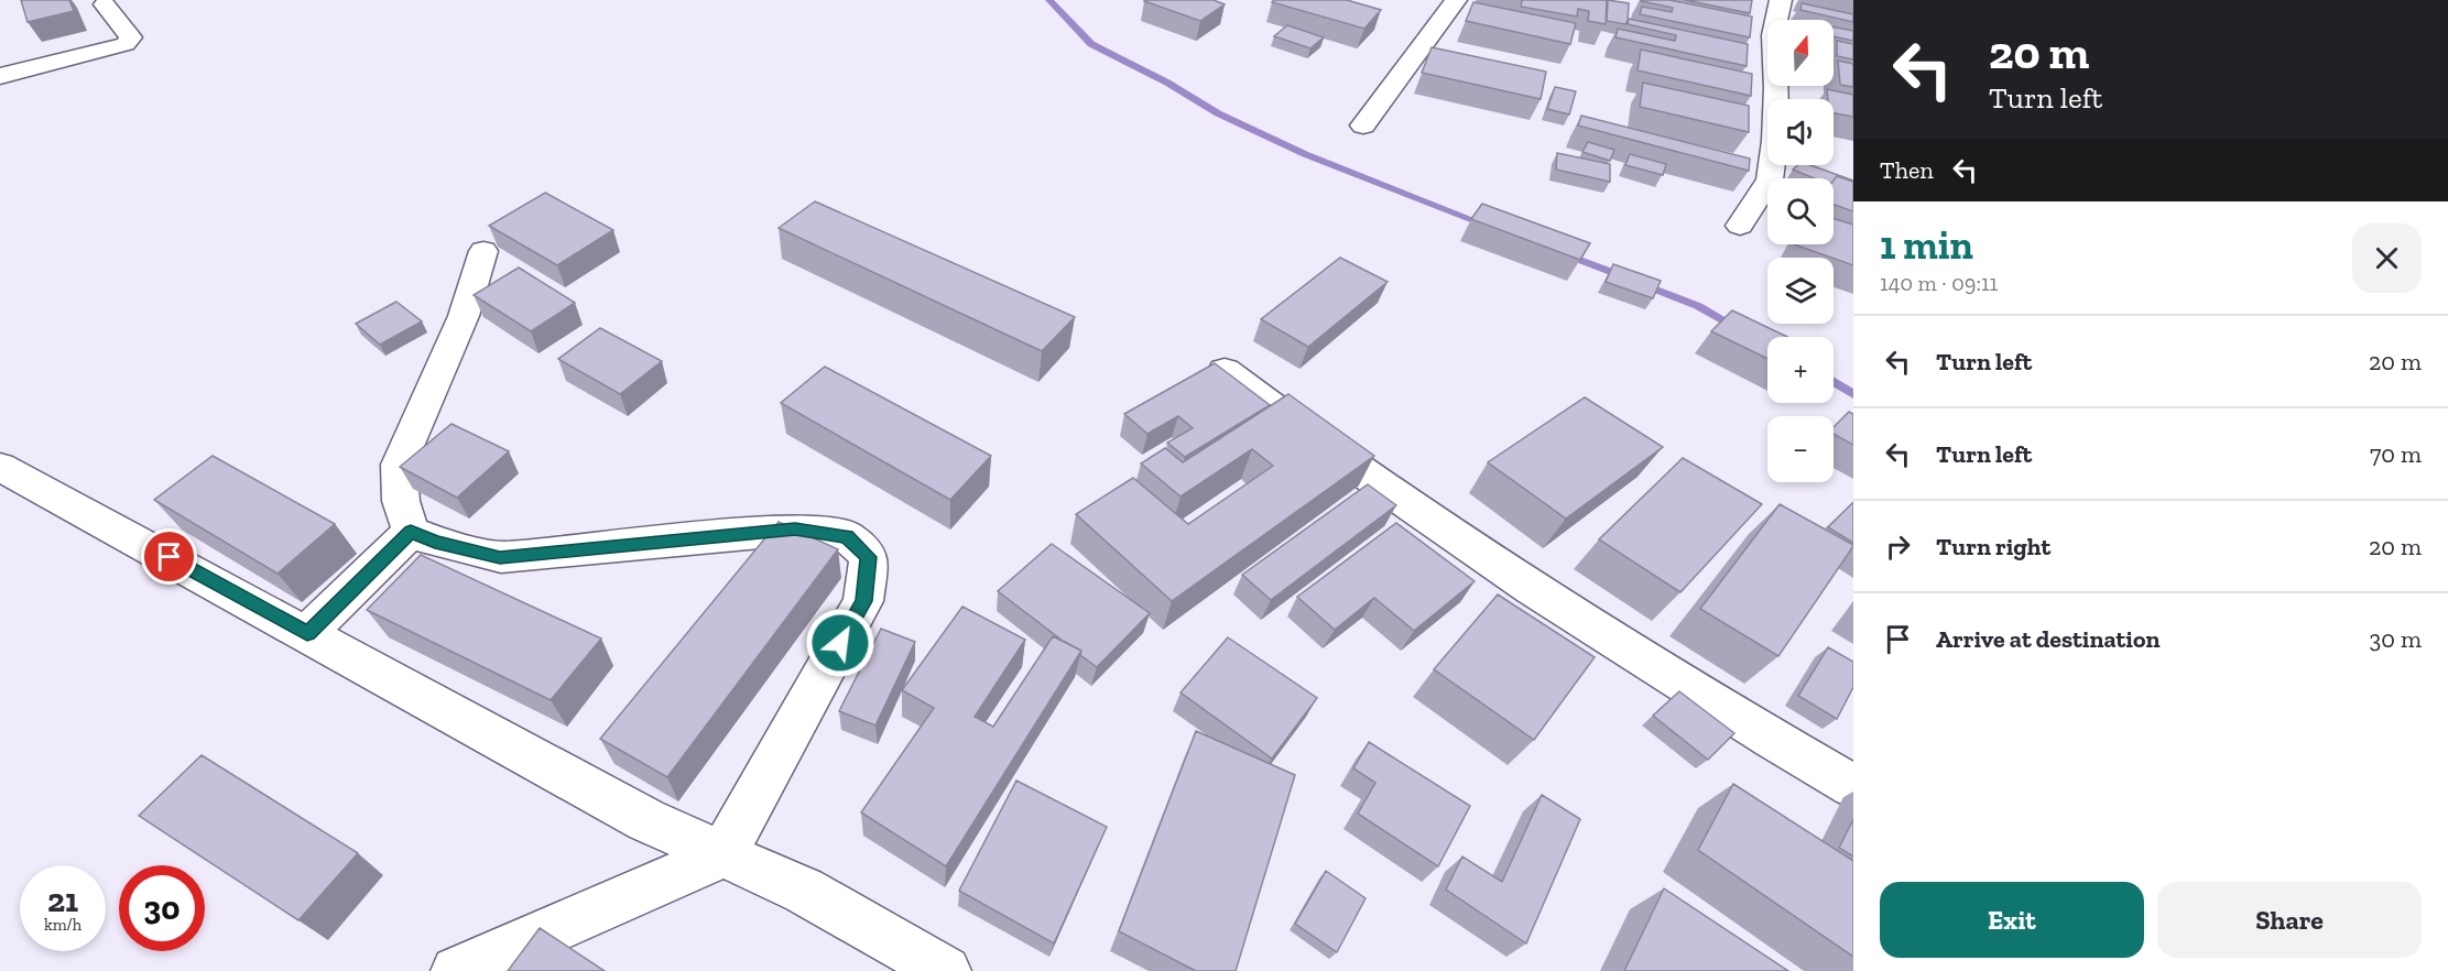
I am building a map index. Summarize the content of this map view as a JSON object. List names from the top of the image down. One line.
{"north":"top","page":{"turn":["20 m","Turn left"],"map_buttons":["+","−"],"then":"Then","heading":["1 min","140 m · 09:11"],"list":[{"name":"Turn left","value":"20 m"},{"name":"Turn left","value":"70 m"},{"name":"Turn right","value":"20 m"},{"name":"Arrive at destination","value":"30 m"}],"speed":"21 km/h","limit":"30","buttons":["Exit","Share"]}}
